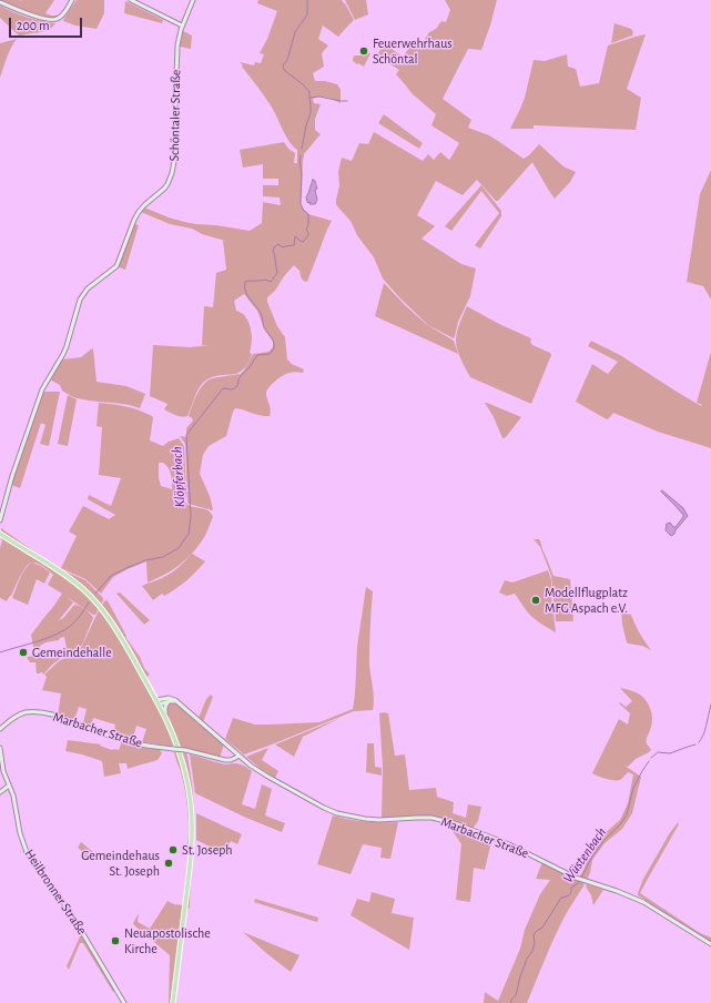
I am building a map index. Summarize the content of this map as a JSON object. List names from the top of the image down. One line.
{"streets":{"street":["Schöntaler Straße","Marbacher Straße","Heilbronner Straße"]},"water":["Klöpferbach","Wüstenbach"],"places":["Feuerwehrhaus Schöntal","Modellflugplatz MFG Aspach e.V.","Gemeindehalle","St. Joseph","Gemeindehaus St. Joseph","Neuapostolische Kirche"],"scale_bar":"200 m"}
